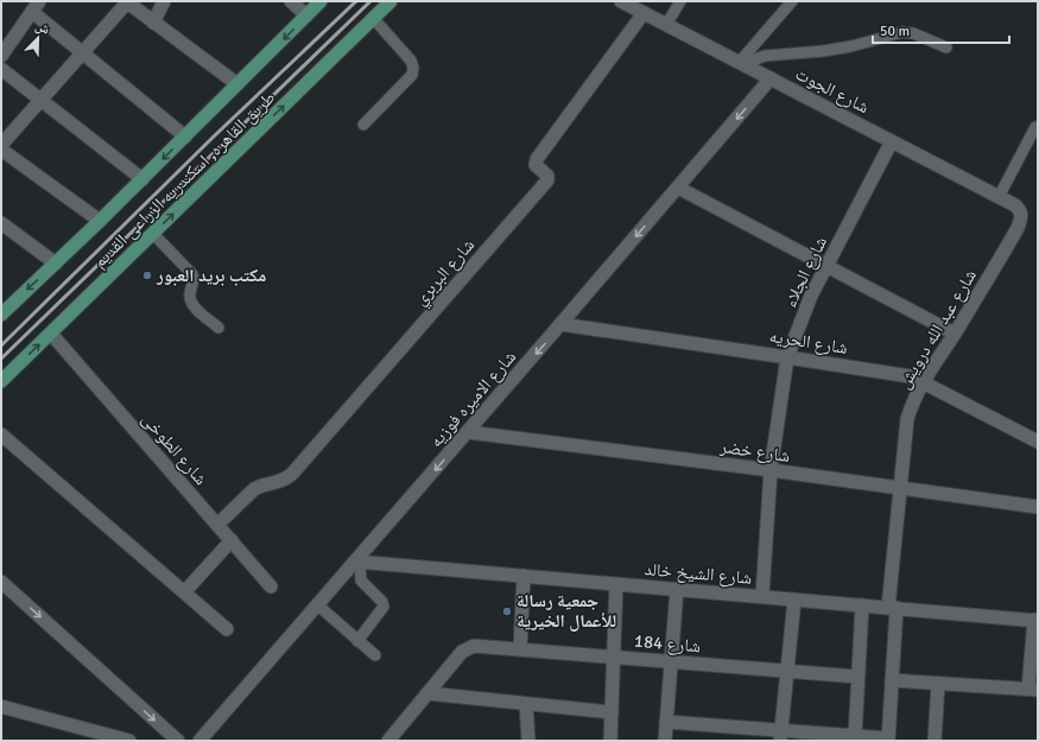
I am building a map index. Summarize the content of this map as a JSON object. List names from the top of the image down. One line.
{"streets":{"main road":["طريق القاهره, اسكندريه الزراعى القديم"],"street":["شارع الجوت","شارع البربري","شارع الجلاء","شارع عبد الله درويش","شارع الحريه","شارع الاميره فوزيه","شارع الطوخى","شارع خضر","شارع الشيخ خالد","شارع 184"]},"crossings":[["شارع الجوت","شارع البربري"],["شارع الجوت","شارع الجلاء"],["شارع الجوت","شارع عبد الله درويش"],["شارع الجوت","شارع الاميره فوزيه"],["طريق القاهره, اسكندريه الزراعى القديم","شارع الطوخى"],["شارع البربري","شارع الطوخى"],["شارع الجلاء","شارع الحريه"],["شارع الجلاء","شارع خضر"],["شارع الجلاء","شارع الشيخ خالد"],["شارع عبد الله درويش","شارع الحريه"],["شارع عبد الله درويش","شارع خضر"],["شارع عبد الله درويش","شارع الشيخ خالد"],["شارع الحريه","شارع الاميره فوزيه"],["شارع الاميره فوزيه","شارع خضر"],["شارع الاميره فوزيه","شارع الشيخ خالد"]],"one_way":["شارع الاميره فوزيه"],"places":["مكتب بريد العبور","جمعية رسالة للأعمال الخيرية"],"scale_bar":"50 m","north":"top right"}
